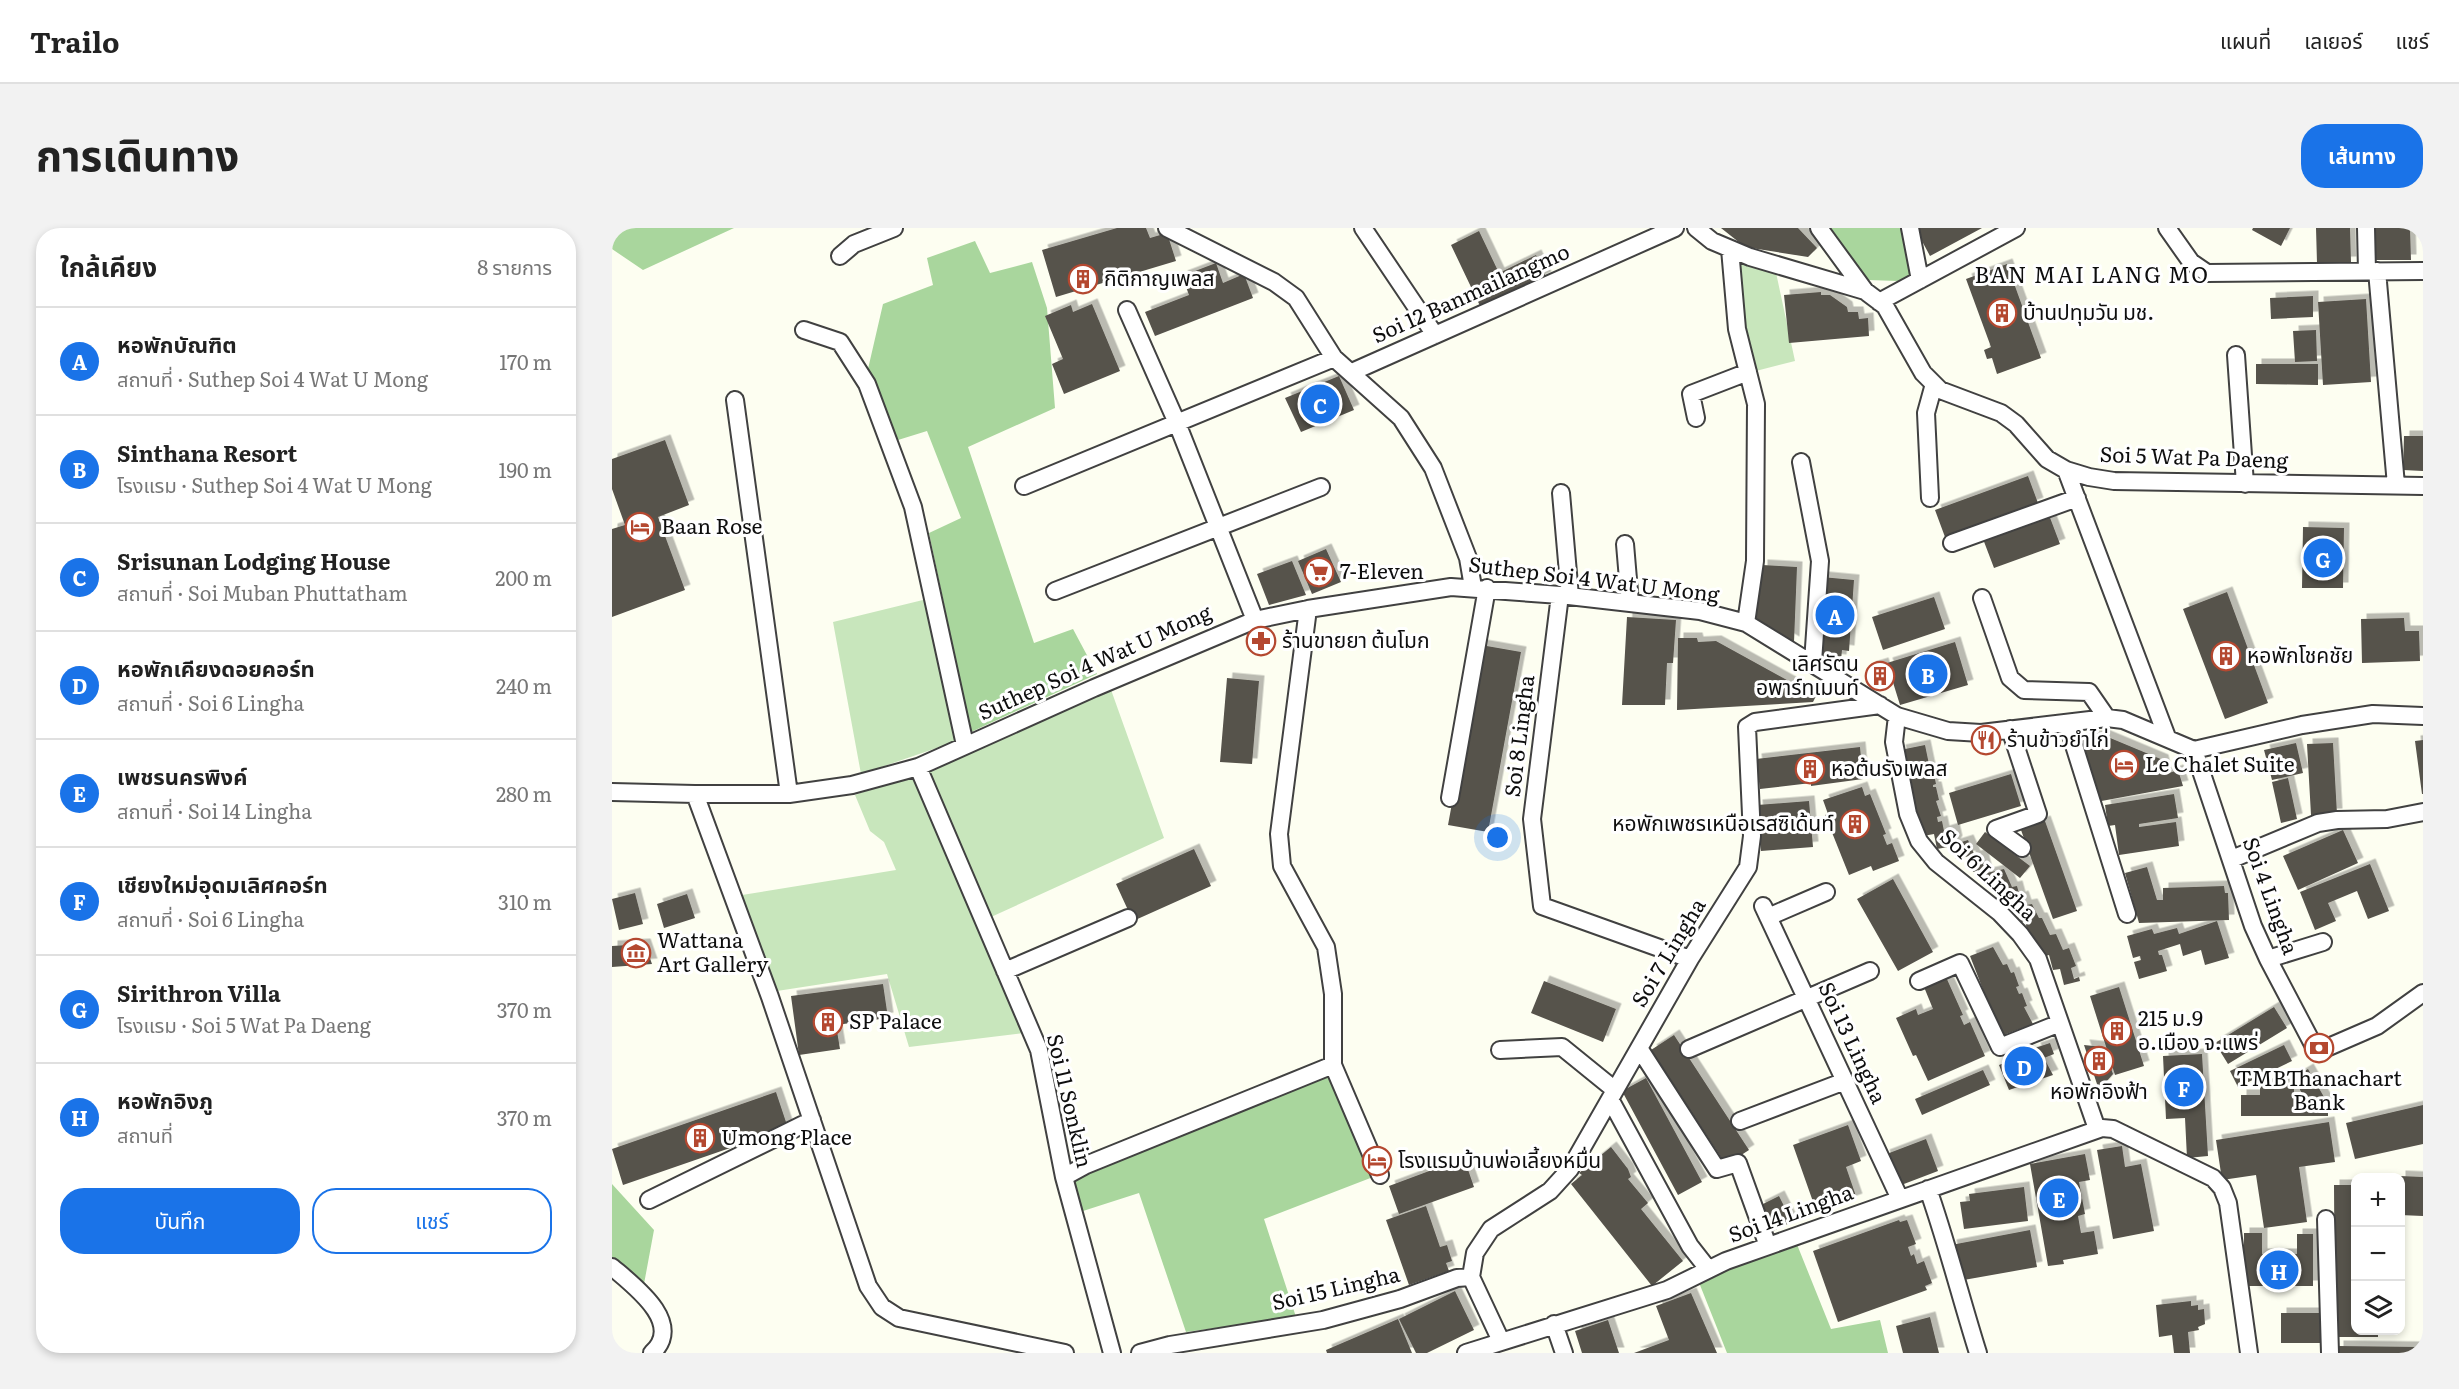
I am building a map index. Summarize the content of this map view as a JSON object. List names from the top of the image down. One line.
{"streets":{"street":["Soi 12 Banmailangmo","Soi 5 Wat Pa Daeng","Suthep Soi 4 Wat U Mong","Soi 8 Lingha","Soi 6 Lingha","Soi 4 Lingha","Soi 7 Lingha","Soi 13 Lingha","Soi 11 Sonklin","Soi 14 Lingha","Soi 15 Lingha"]},"crossings":[["Suthep Soi 4 Wat U Mong","Soi 8 Lingha"],["Suthep Soi 4 Wat U Mong","Soi 6 Lingha"],["Suthep Soi 4 Wat U Mong","Soi 4 Lingha"],["Suthep Soi 4 Wat U Mong","Soi 7 Lingha"],["Suthep Soi 4 Wat U Mong","Soi 11 Sonklin"],["Soi 8 Lingha","Soi 7 Lingha"],["Soi 6 Lingha","Soi 14 Lingha"],["Soi 7 Lingha","Soi 15 Lingha"],["Soi 13 Lingha","Soi 14 Lingha"]],"districts":["BAN MAI LANG MO"],"places":{"building":["กิติกาญเพลส","บ้านปทุมวัน มช.","หอพักโชคชัย","เลิศรัตน อพาร์ทเมนท์","หอต้นรังเพลส","หอพักเพชรเหนือเรสซิเด้นท์","SP Palace","215 ม.9 อ.เมือง จ.แพร่","หอพักอิงฟ้า","Umong Place"],"hotel":["Baan Rose","Le Chalet Suite","โรงแรมบ้านพ่อเลี้ยงหมื่น"],"supermarket":["7-Eleven"],"pharmacy":["ร้านขายยา ต้นโมก"],"restaurant":["ร้านข้าวยำไก่"],"museum":["Wattana Art Gallery"],"bank":["TMBThanachart Bank"]},"page":{"header":"Trailo","nav":["แผนที่","เลเยอร์","แชร์"],"title":"การเดินทาง","buttons":["เส้นทาง",["บันทึก","แชร์"]],"heading":["ใกล้เคียง","8 รายการ"],"list":[{"mark":"A","name":"หอพักบัณฑิต","note":"สถานที่ · Suthep Soi 4 Wat U Mong","value":"170 m"},{"mark":"B","name":"Sinthana Resort","note":"โรงแรม · Suthep Soi 4 Wat U Mong","value":"190 m"},{"mark":"C","name":"Srisunan Lodging House","note":"สถานที่ · Soi Muban Phuttatham","value":"200 m"},{"mark":"D","name":"หอพักเคียงดอยคอร์ท","note":"สถานที่ · Soi 6 Lingha","value":"240 m"},{"mark":"E","name":"เพชรนครพิงค์","note":"สถานที่ · Soi 14 Lingha","value":"280 m"},{"mark":"F","name":"เชียงใหม่อุดมเลิศคอร์ท","note":"สถานที่ · Soi 6 Lingha","value":"310 m"},{"mark":"G","name":"Sirithron Villa","note":"โรงแรม · Soi 5 Wat Pa Daeng","value":"370 m"},{"mark":"H","name":"หอพักอิงภู","note":"สถานที่","value":"370 m"}],"pins":["C","G","A","B","D","F","E","H"],"map_buttons":["+","−"]}}
